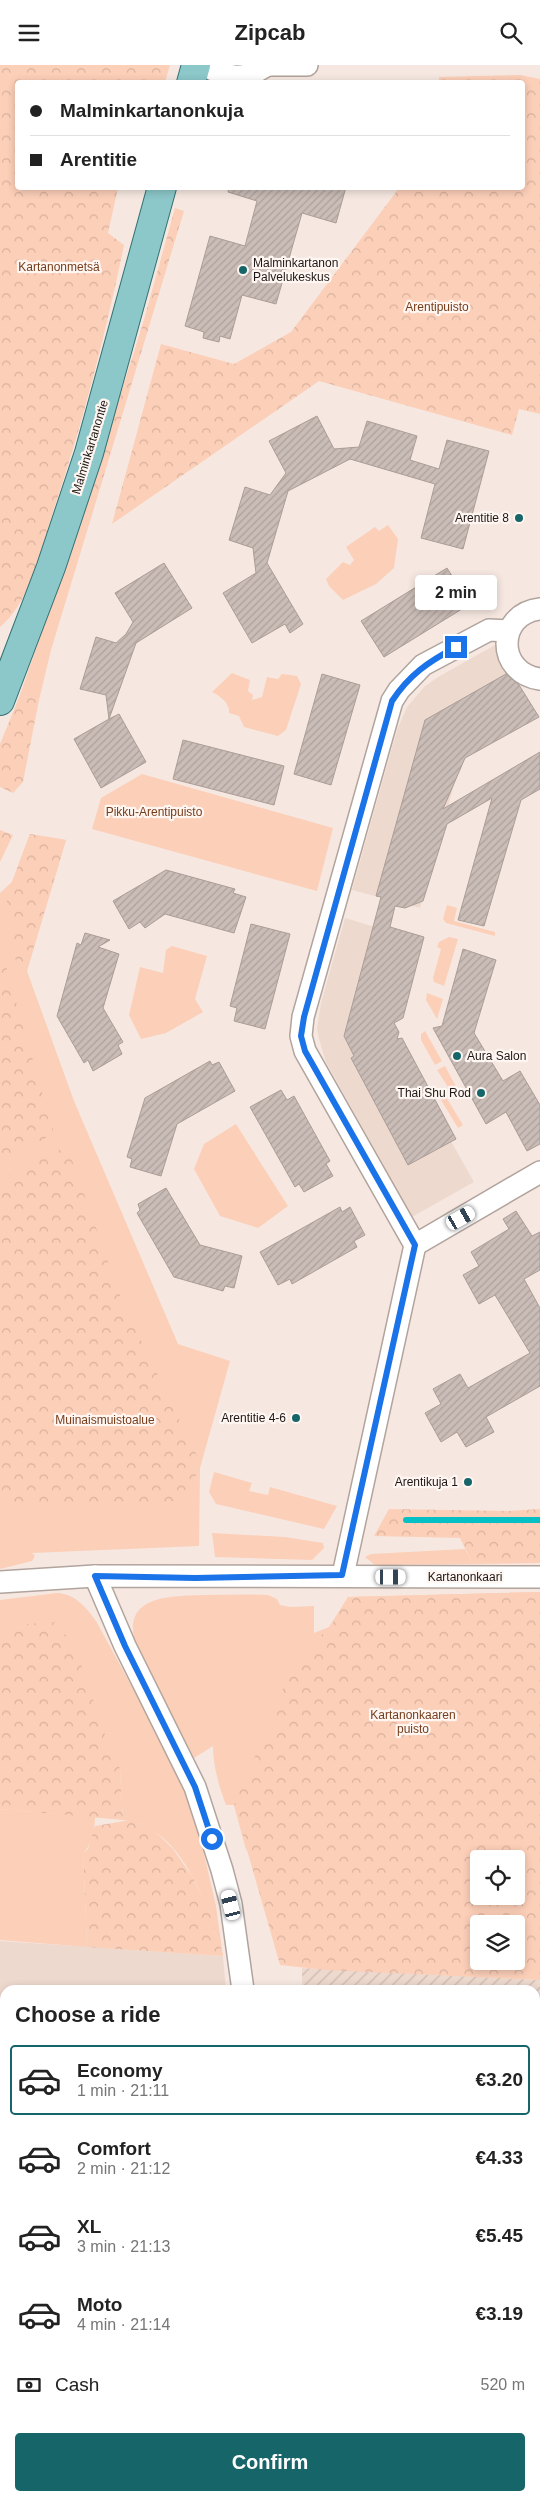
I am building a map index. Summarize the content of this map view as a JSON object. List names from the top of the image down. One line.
{"streets":{"main road":["Malminkartanontie"],"street":["Kartanonkaari"]},"parks":["Kartanonmetsä","Arentipuisto","Pikku-Arentipuisto","Muinaismuistoalue","Kartanonkaaren puisto"],"places":["Malminkartanon Palvelukeskus","Arentitie 8","Aura Salon","Thai Shu Rod","Arentitie 4-6","Arentikuja 1"],"page":{"header":"Zipcab","banner":["Malminkartanonkuja","Arentitie"],"bubble":"2 min","heading":"Choose a ride","list":[{"name":"Economy","note":"1 min · 21:11","value":"€3.20"},{"name":"Comfort","note":"2 min · 21:12","value":"€4.33"},{"name":"XL","note":"3 min · 21:13","value":"€5.45"},{"name":"Moto","note":"4 min · 21:14","value":"€3.19"}],"pay":["Cash","520 m"],"buttons":"Confirm"}}
